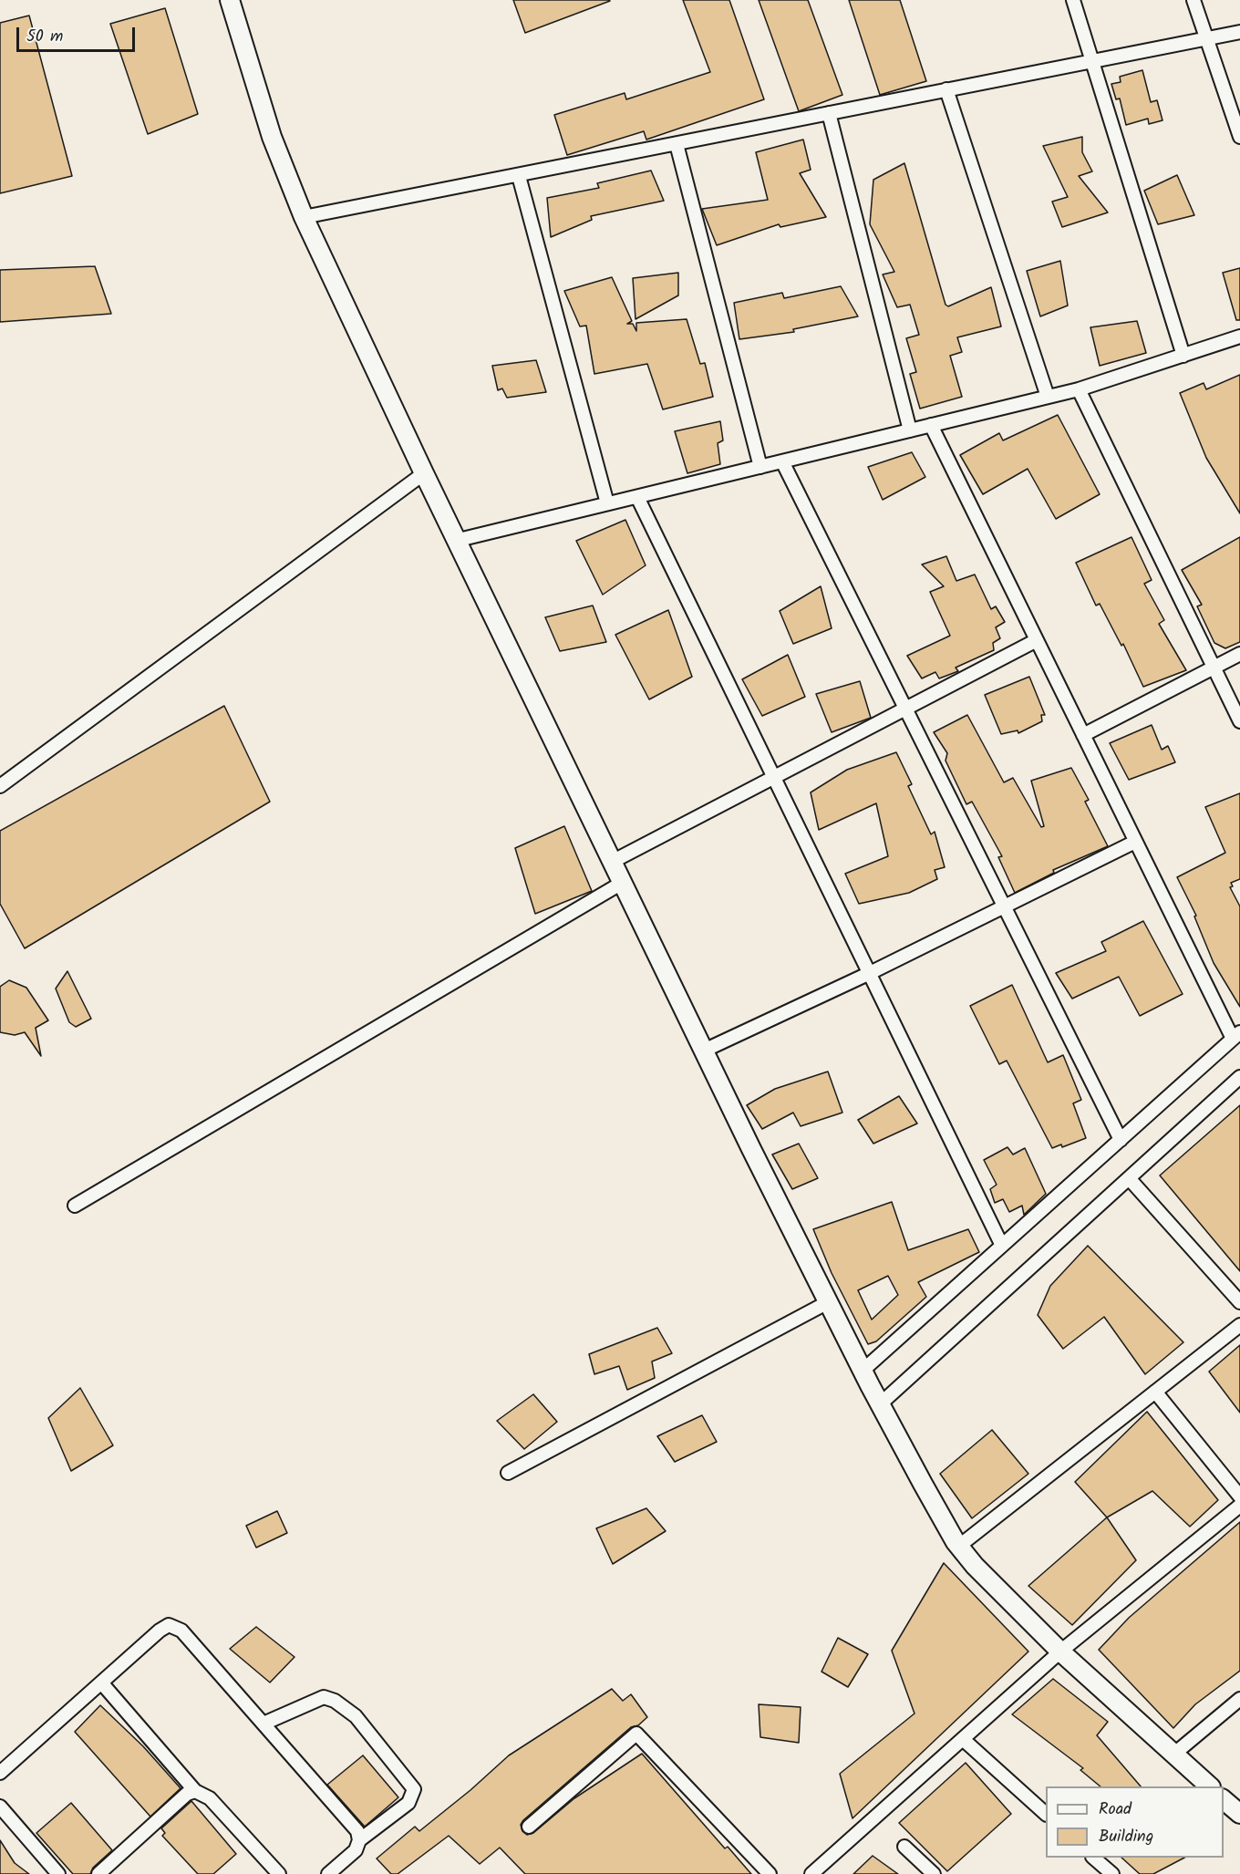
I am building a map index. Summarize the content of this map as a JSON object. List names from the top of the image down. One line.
{"legend":["Road","Building"],"scale_bar":"50 m"}
